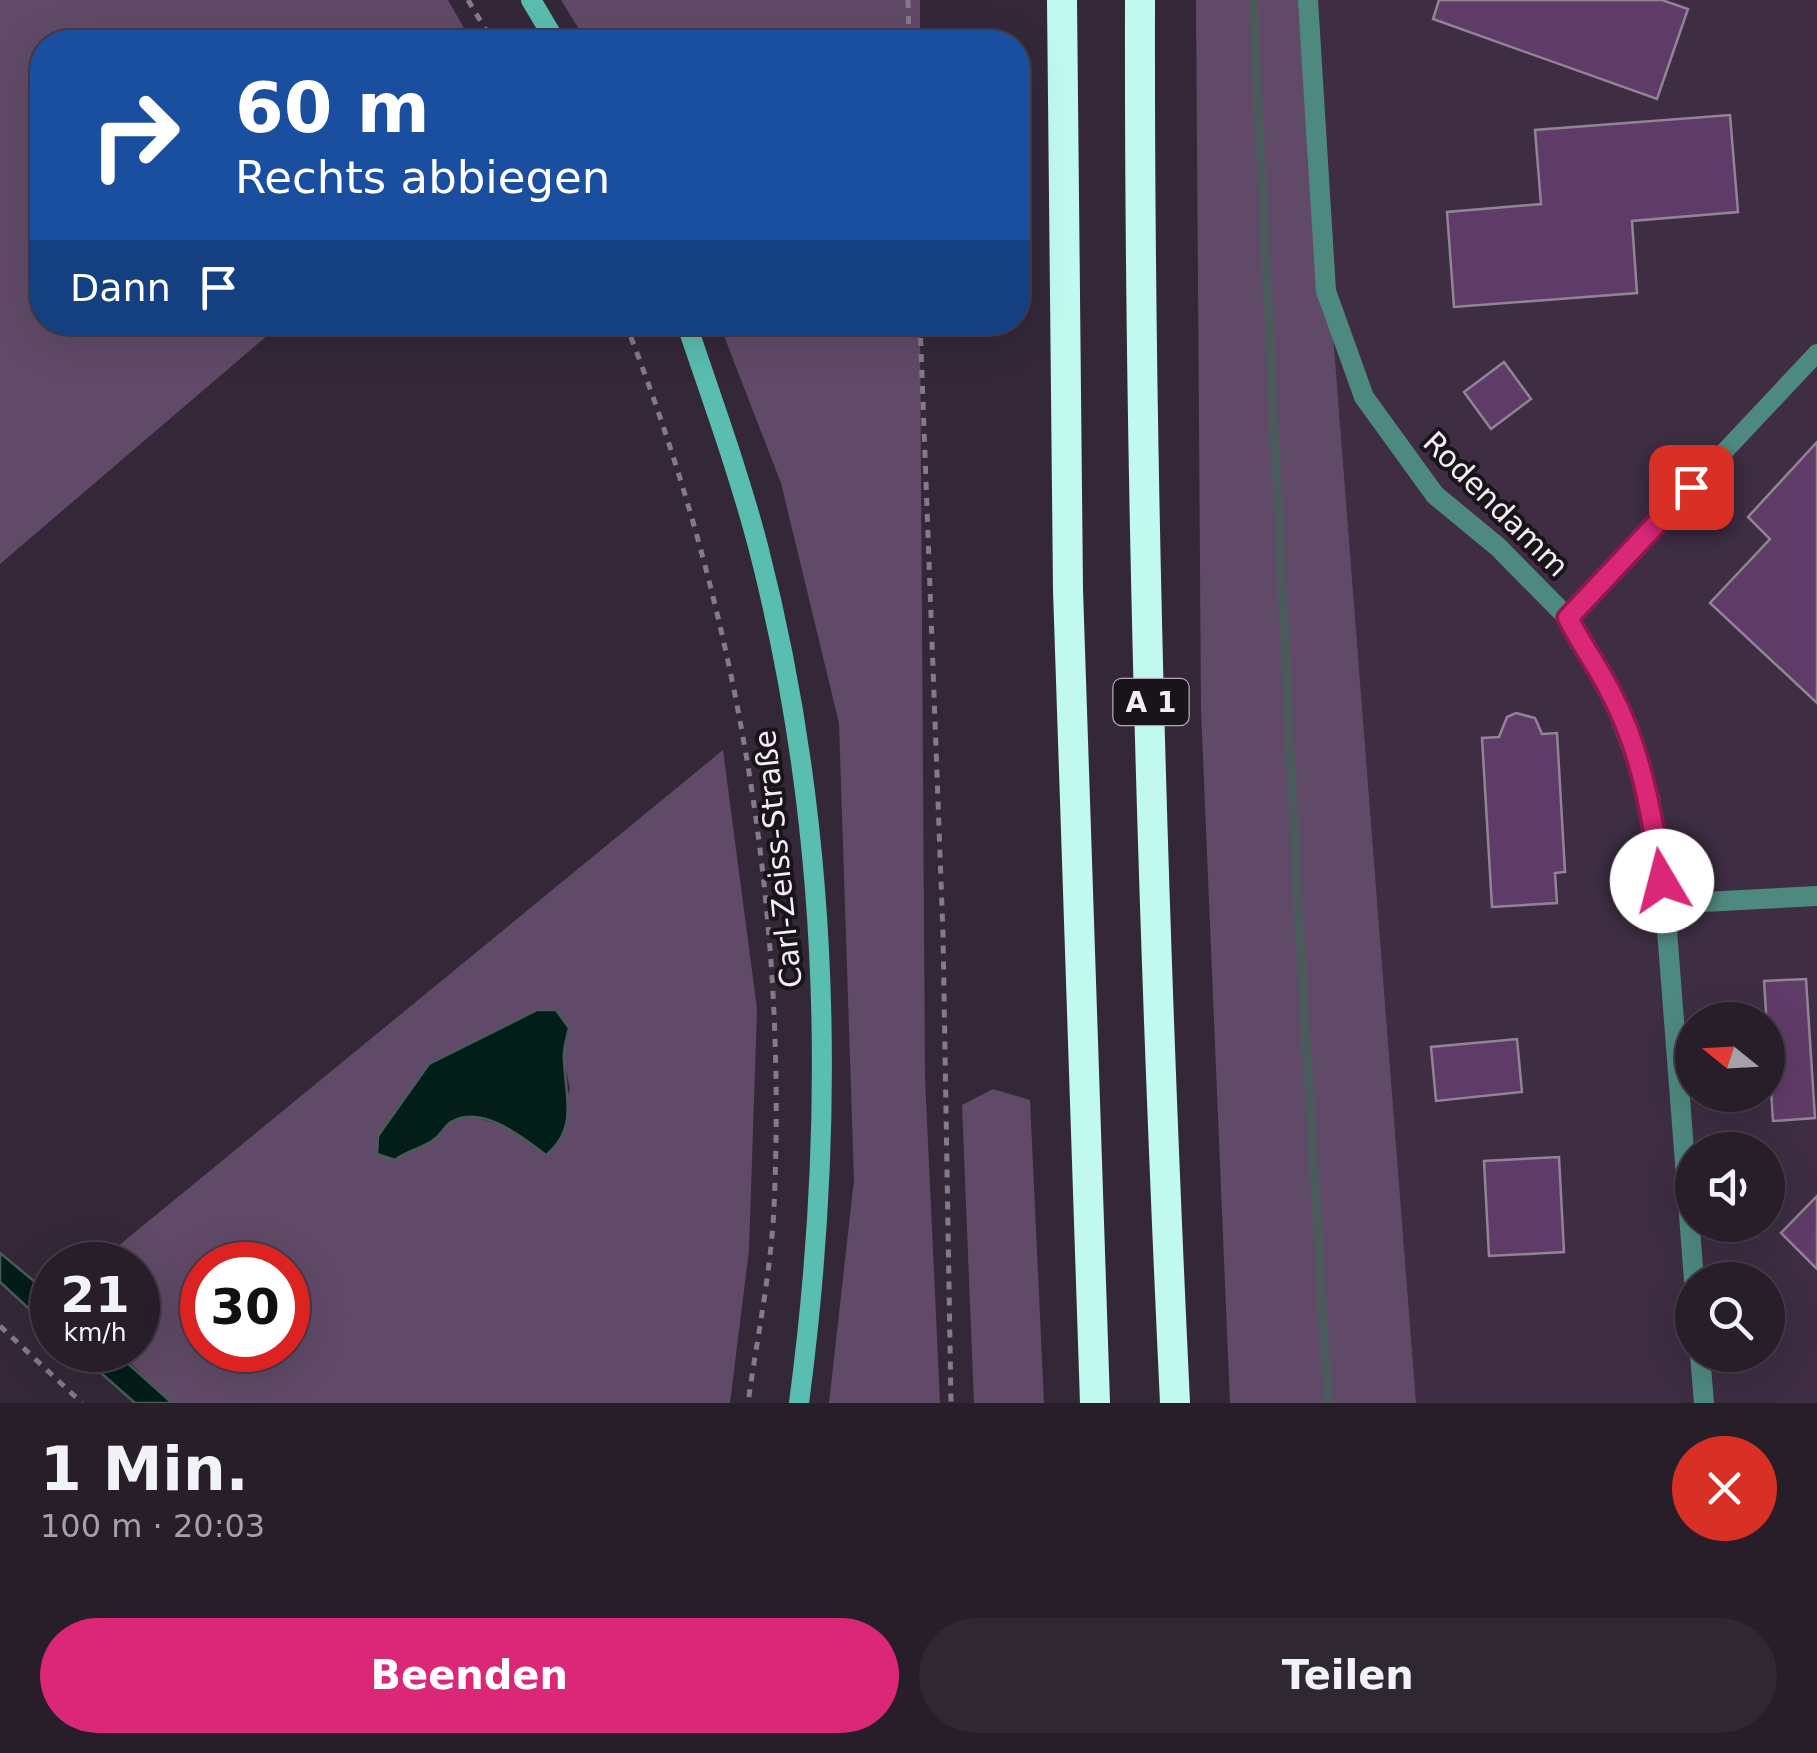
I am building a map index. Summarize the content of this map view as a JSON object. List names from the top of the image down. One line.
{"streets":{"highway":["A 1"],"main road":["Carl-Zeiss-Straße"],"street":["Rodendamm"]},"north":"left","page":{"turn":["60 m","Rechts abbiegen"],"then":"Dann","speed":"21 km/h","limit":"30","heading":["1 Min.","100 m · 20:03"],"buttons":["Beenden","Teilen"]}}
